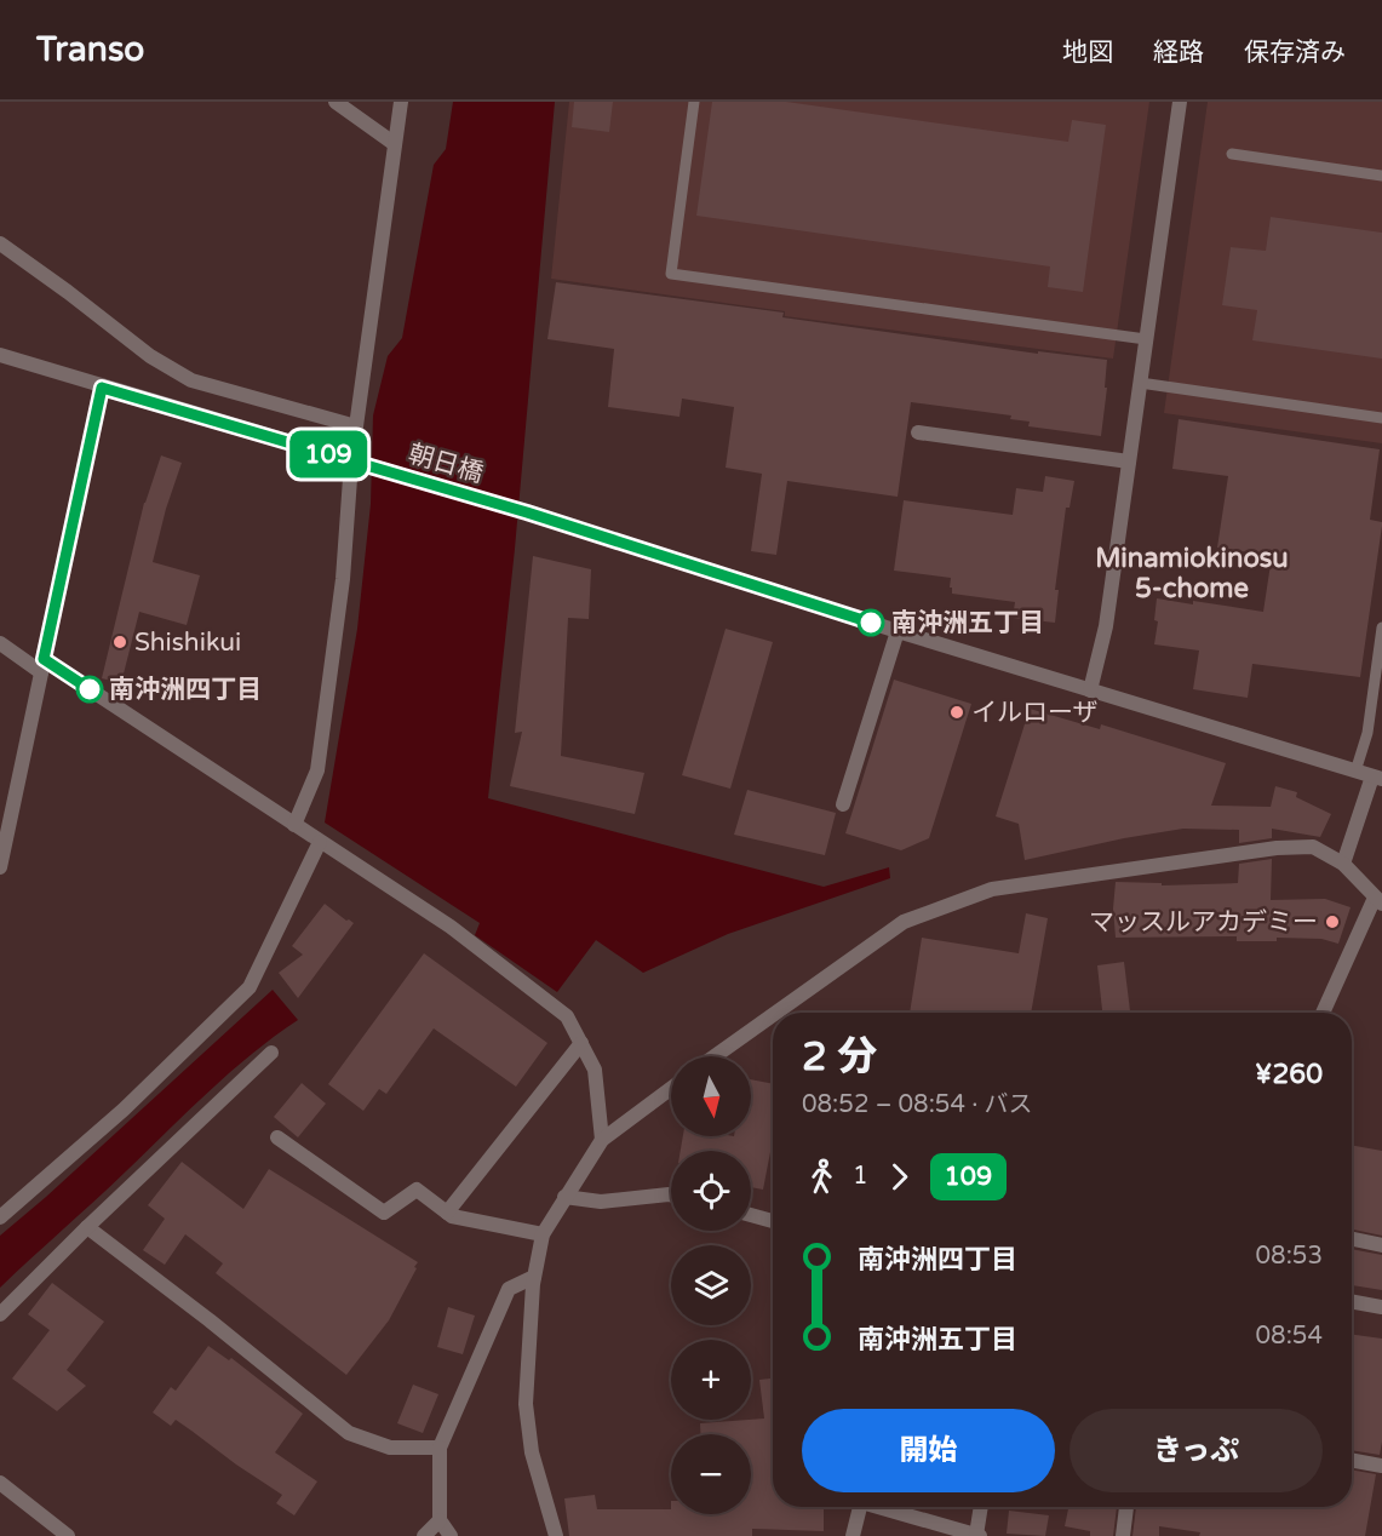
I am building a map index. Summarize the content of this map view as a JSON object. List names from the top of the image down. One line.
{"streets":{"street":["朝日橋"]},"districts":["Minamiokinosu 5-chome"],"places":["南沖洲五丁目","Shishikui","南沖洲四丁目","イルローザ","マッスルアカデミー"],"lines":["bus line 109"],"north":"bottom","page":{"header":"Transo","nav":["地図","経路","保存済み"],"on_map":"109","heading":["2 分","08:52 – 08:54 · バス","¥260"],"map_buttons":["+","−"],"legs":["1","109"],"list":[{"name":"南沖洲四丁目","value":"08:53"},{"name":"南沖洲五丁目","value":"08:54"}],"buttons":["開始","きっぷ"]}}
